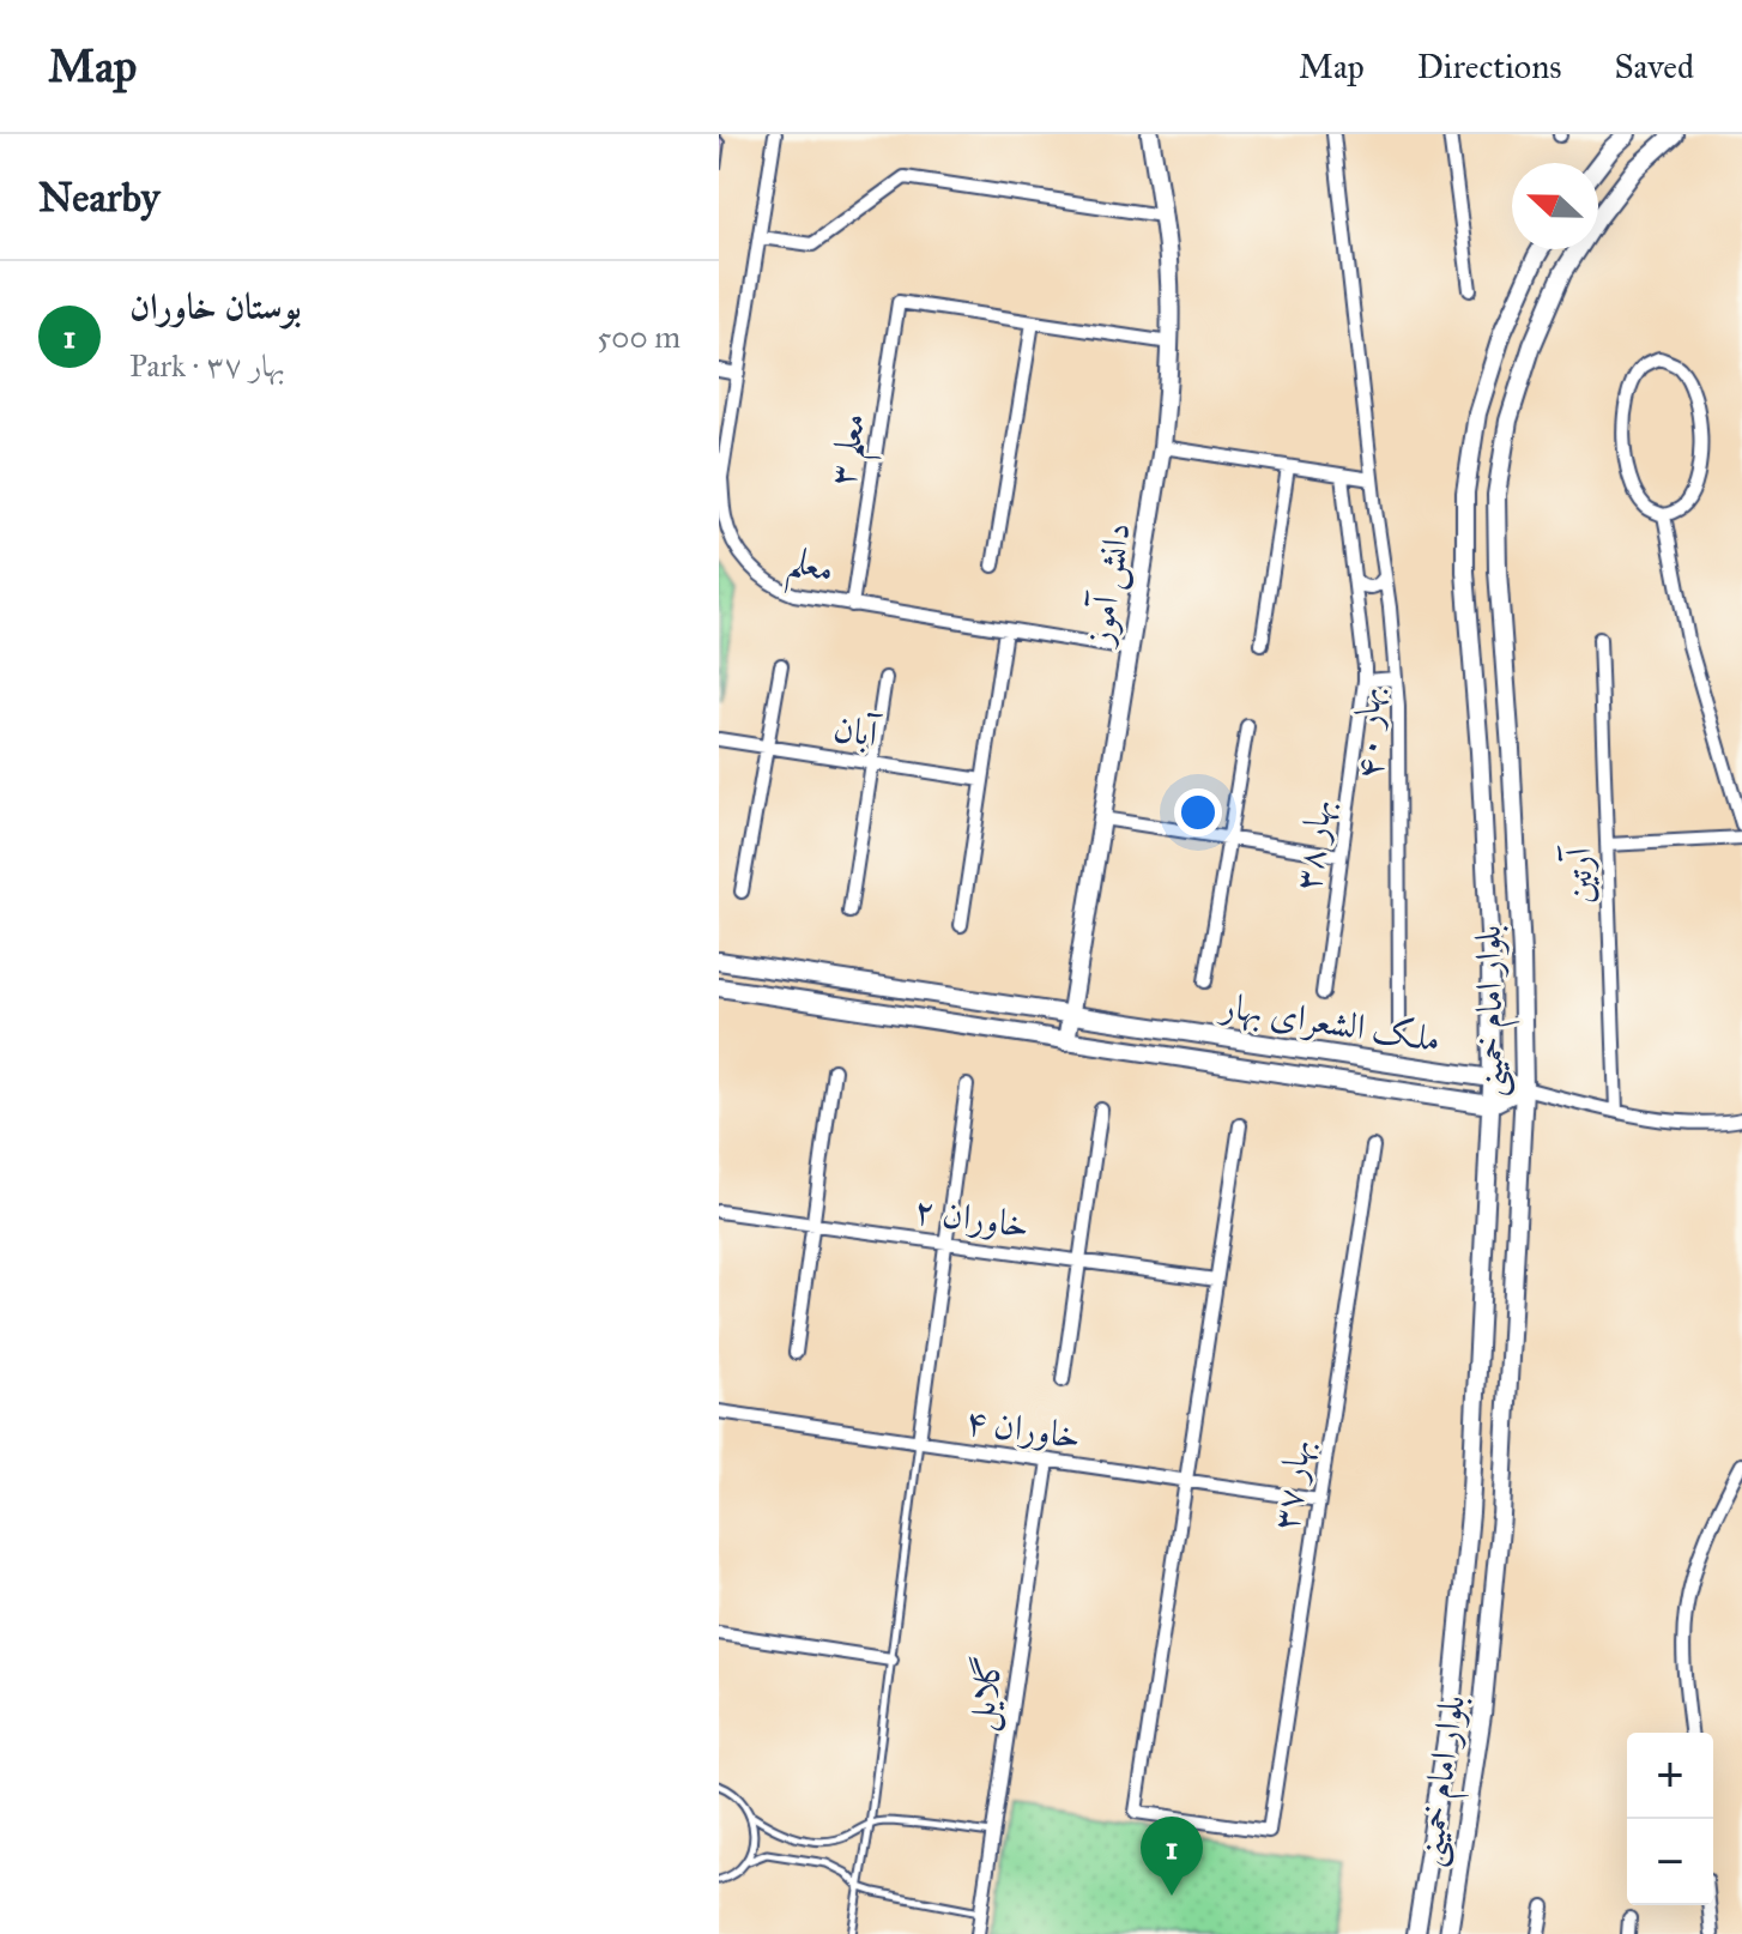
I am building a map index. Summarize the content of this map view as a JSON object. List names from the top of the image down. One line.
{"streets":{"street":["معلم ۳","معلم","دانش آموز","آبان","بهار ۴۰","بهار ۳۸","آرتین","بلوار امام خمینی","ملک الشعرای بهار","خاوران ۲","خاوران ۴","بهار ۳۷","گلایل"]},"crossings":[["معلم ۳","معلم"],["معلم","دانش آموز"],["دانش آموز","ملک الشعرای بهار"],["بلوار امام خمینی","ملک الشعرای بهار"],["خاوران ۴","بهار ۳۷"],["خاوران ۴","گلایل"]],"north":"left","page":{"header":"Map","nav":["Map","Directions","Saved"],"heading":"Nearby","list":[{"mark":"1","name":"بوستان خاوران","note":"Park · بهار ۳۷","value":"500 m"}],"map_buttons":["+","−"],"pins":"1"}}
